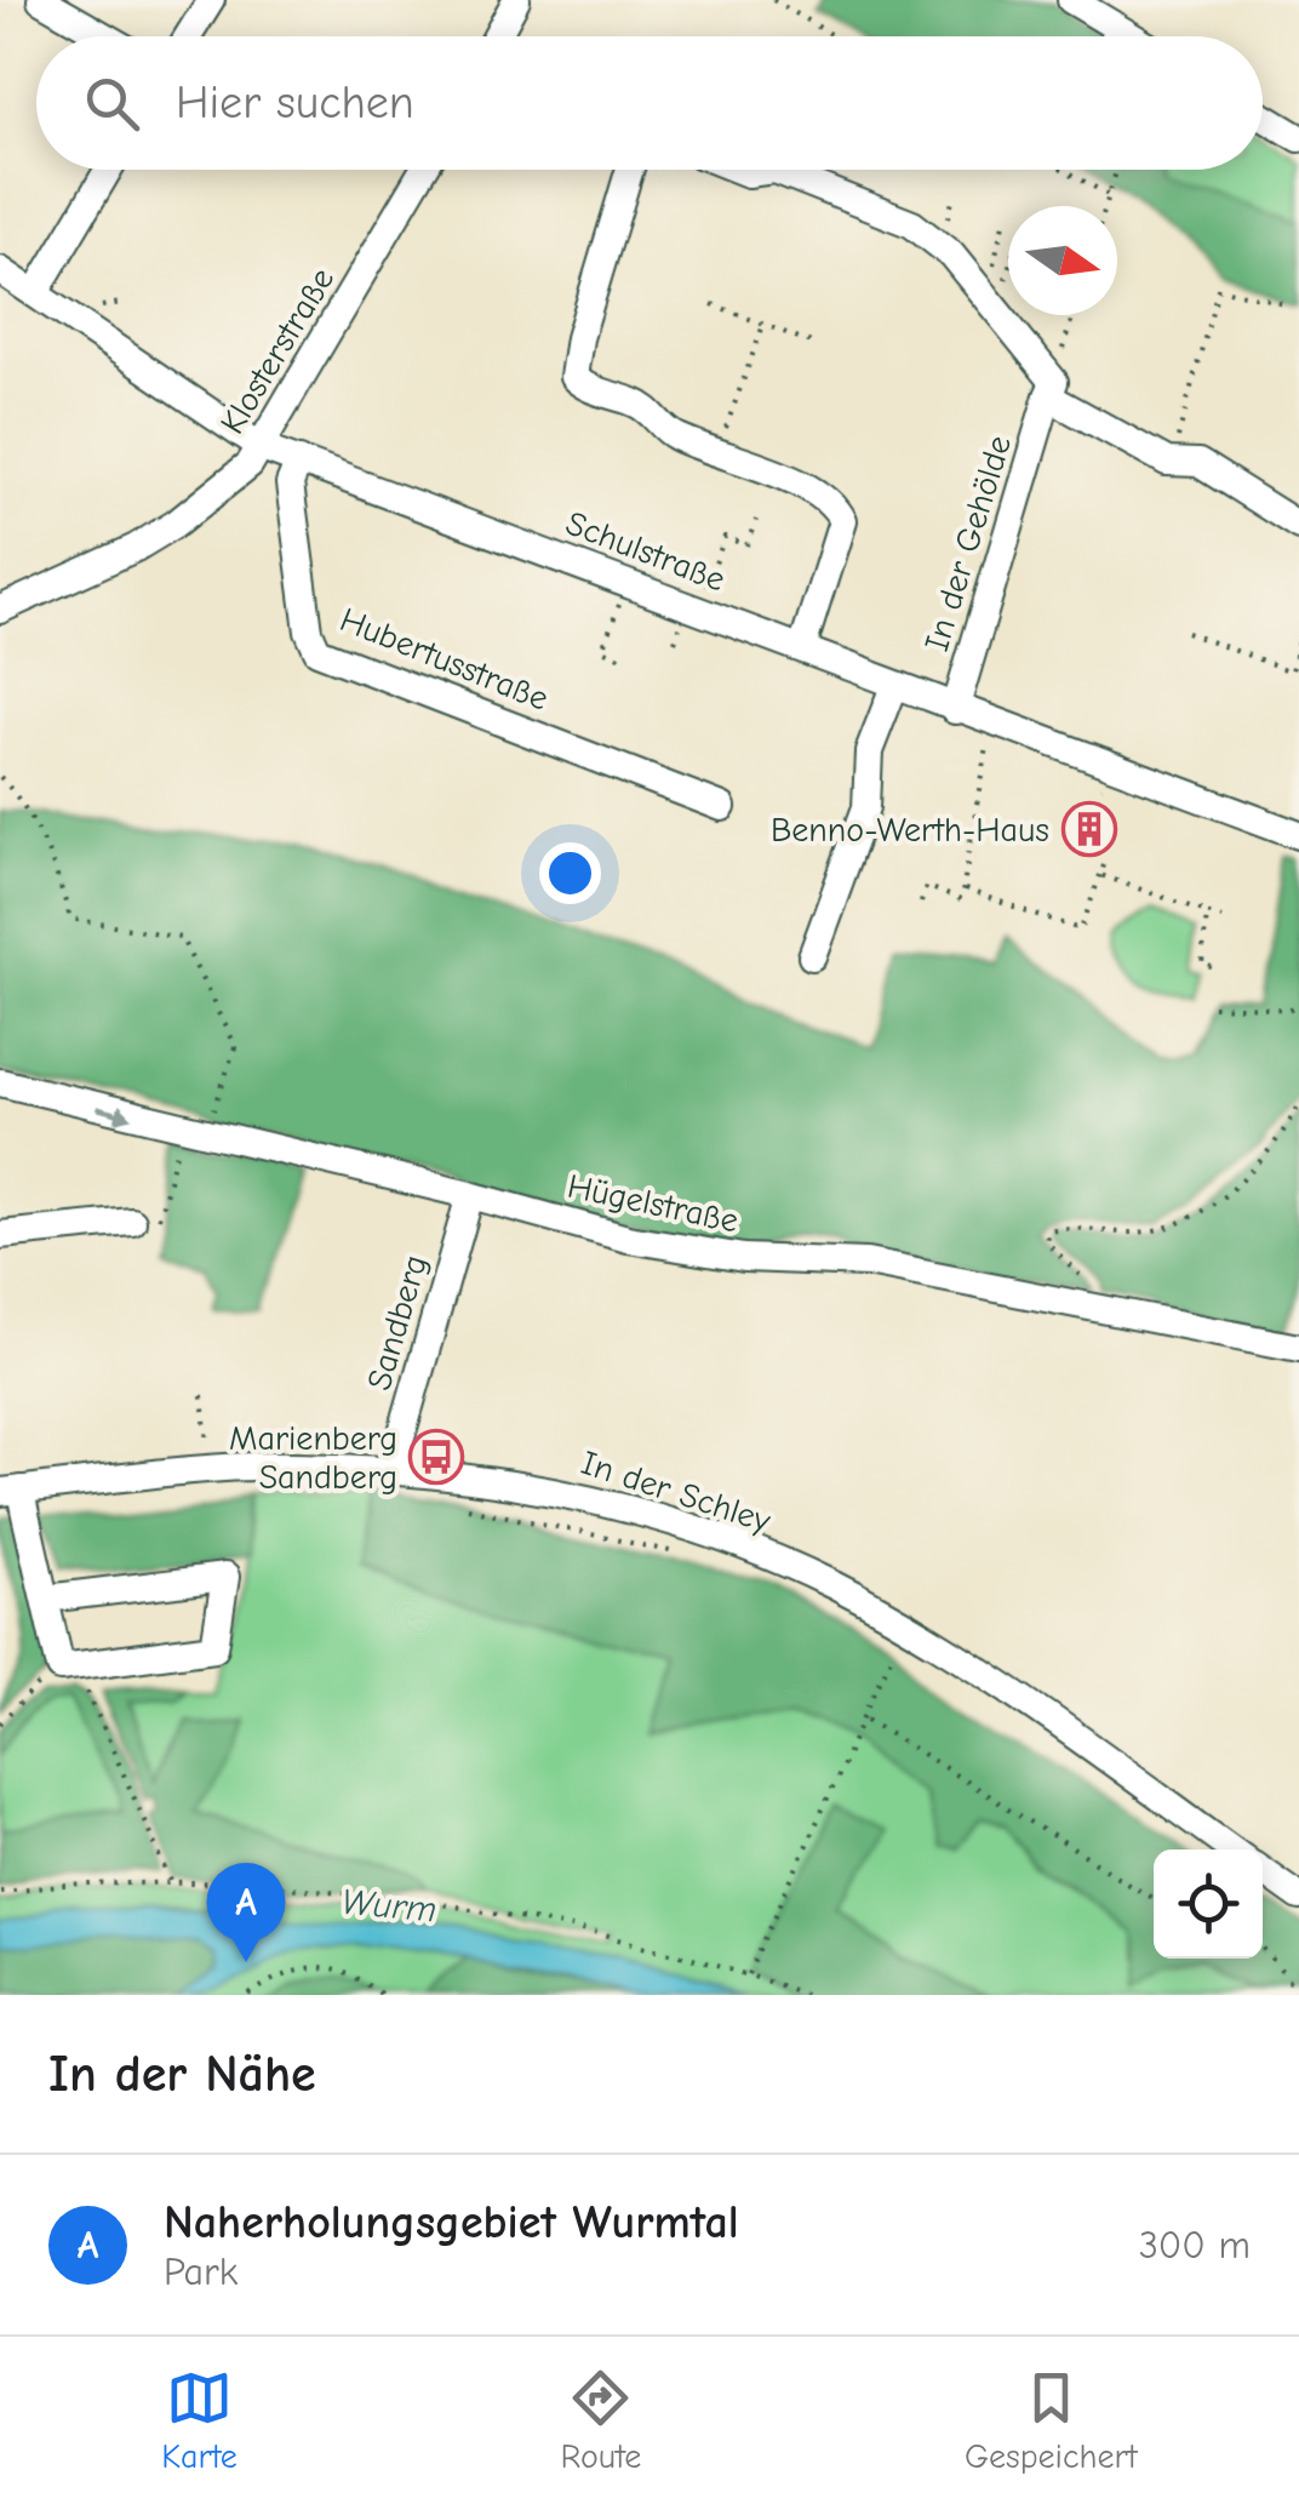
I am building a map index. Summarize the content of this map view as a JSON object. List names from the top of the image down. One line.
{"streets":{"street":["Klosterstraße","In der Gehölde","Schulstraße","Hubertusstraße","Hügelstraße","Sandberg","In der Schley"]},"crossings":[["Klosterstraße","Schulstraße"],["In der Gehölde","Schulstraße"],["Schulstraße","Hubertusstraße"],["Hügelstraße","Sandberg"],["Sandberg","In der Schley"]],"water":["Wurm"],"places":{"building":["Benno-Werth-Haus"],"bus stop":["Marienberg Sandberg"]},"north":"right","page":{"search":"Hier suchen","pins":"A","heading":"In der Nähe","list":[{"mark":"A","name":"Naherholungsgebiet Wurmtal","note":"Park","value":"300 m"}],"nav":["Karte","Route","Gespeichert"]}}
